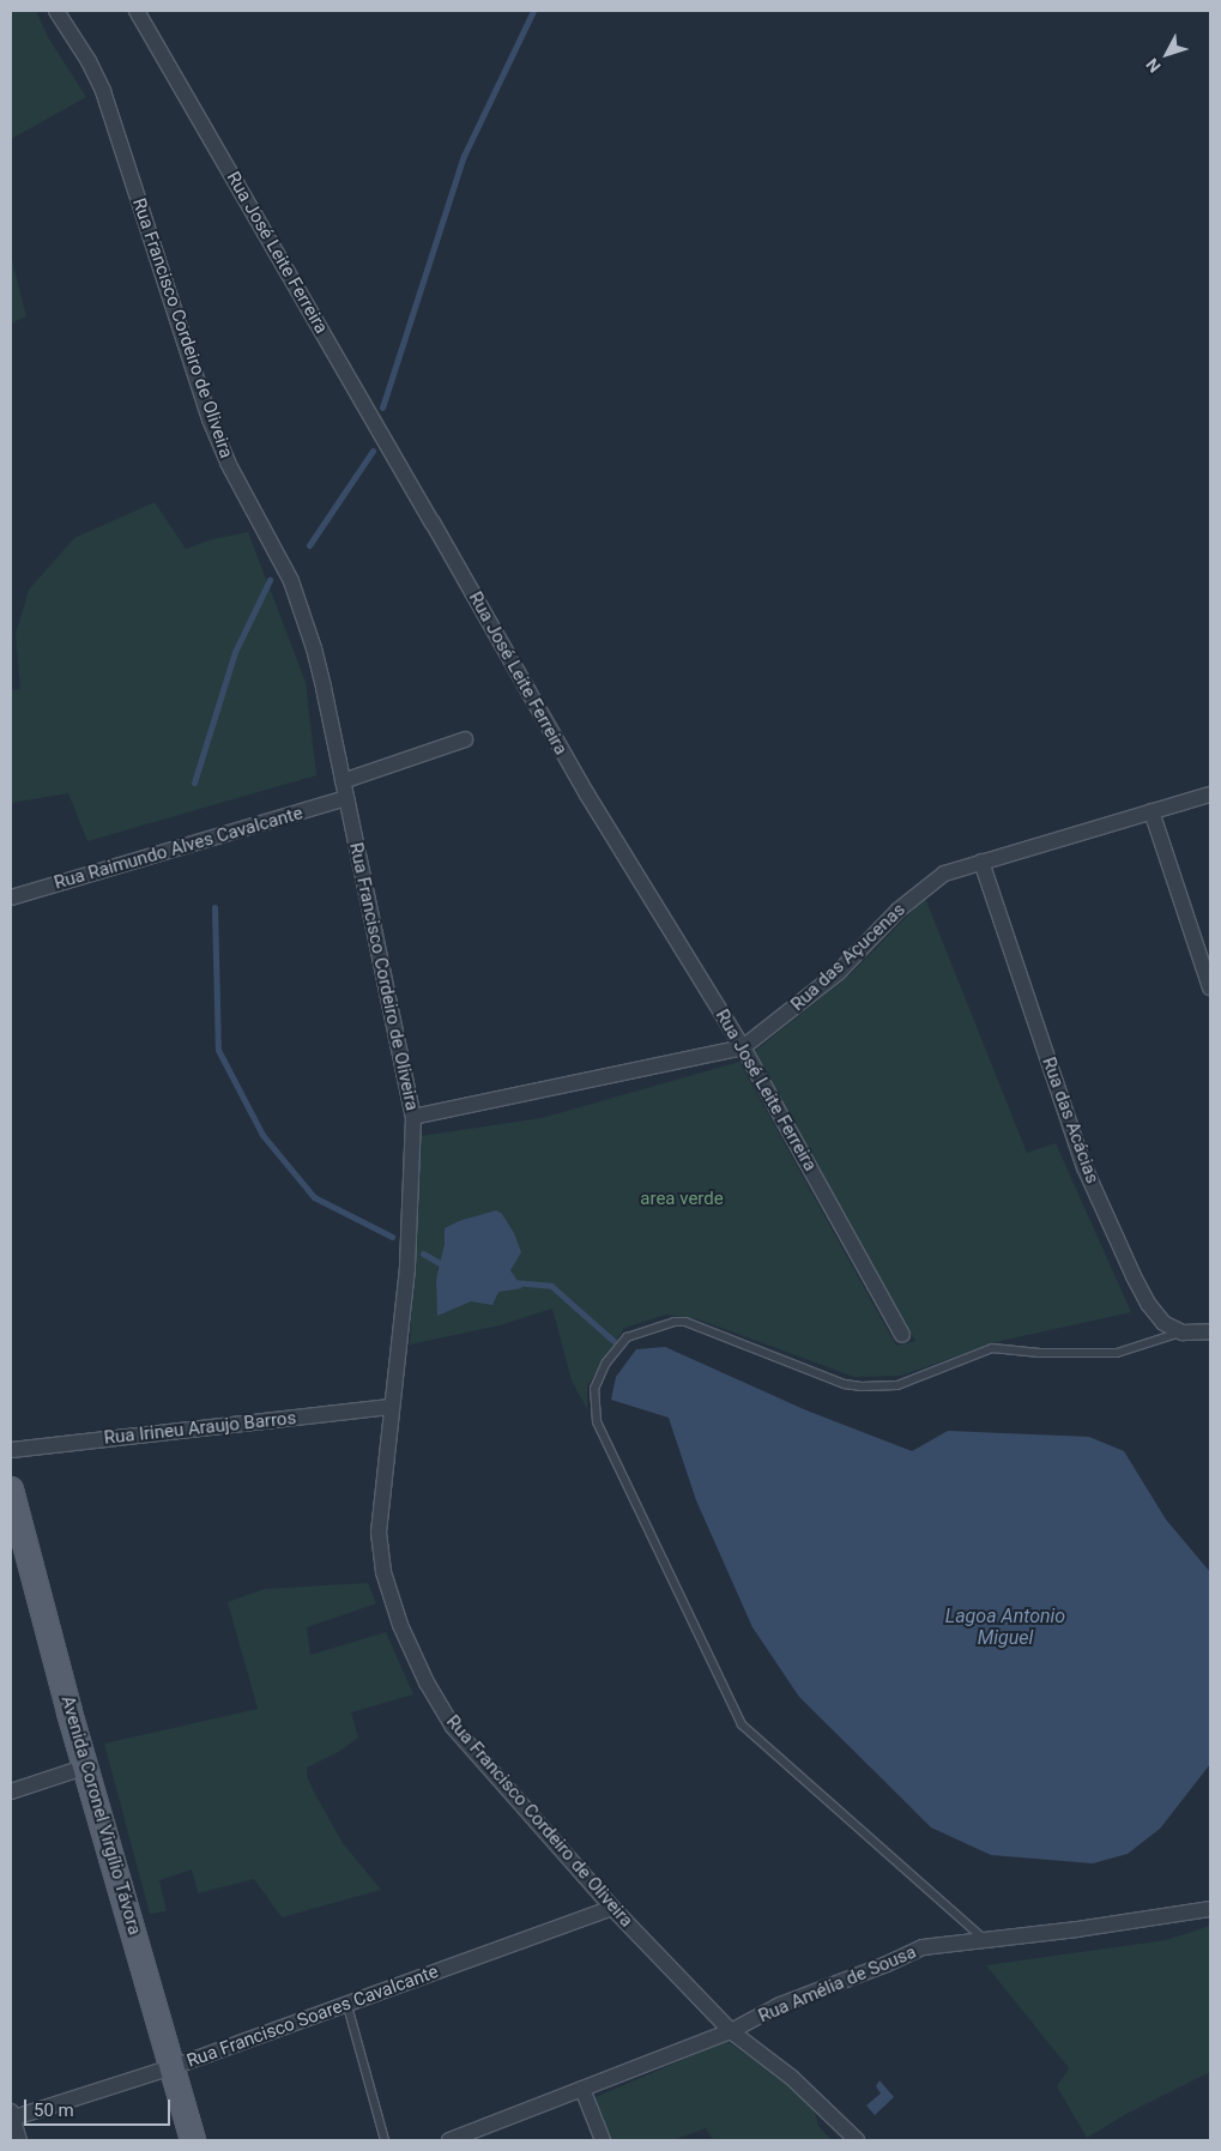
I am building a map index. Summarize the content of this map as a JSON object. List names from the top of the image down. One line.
{"streets":{"main road":["Avenida Coronel Virgílio Távora"],"street":["Rua José Leite Ferreira","Rua Francisco Cordeiro de Oliveira","Rua Raimundo Alves Cavalcante","Rua das Açucenas","Rua das Acácias","Rua Irineu Araujo Barros","Rua Amélia de Sousa","Rua Francisco Soares Cavalcante"]},"crossings":[["Rua José Leite Ferreira","Rua das Açucenas"],["Rua Francisco Cordeiro de Oliveira","Rua Raimundo Alves Cavalcante"],["Rua Francisco Cordeiro de Oliveira","Rua das Açucenas"],["Rua Francisco Cordeiro de Oliveira","Rua Irineu Araujo Barros"],["Rua Francisco Cordeiro de Oliveira","Rua Amélia de Sousa"],["Rua Francisco Cordeiro de Oliveira","Rua Francisco Soares Cavalcante"],["Rua das Açucenas","Rua das Acácias"],["Avenida Coronel Virgílio Távora","Rua Francisco Soares Cavalcante"]],"water":["Lagoa Antonio Miguel"],"parks":["area verde"],"scale_bar":"50 m","north":"bottom left"}
